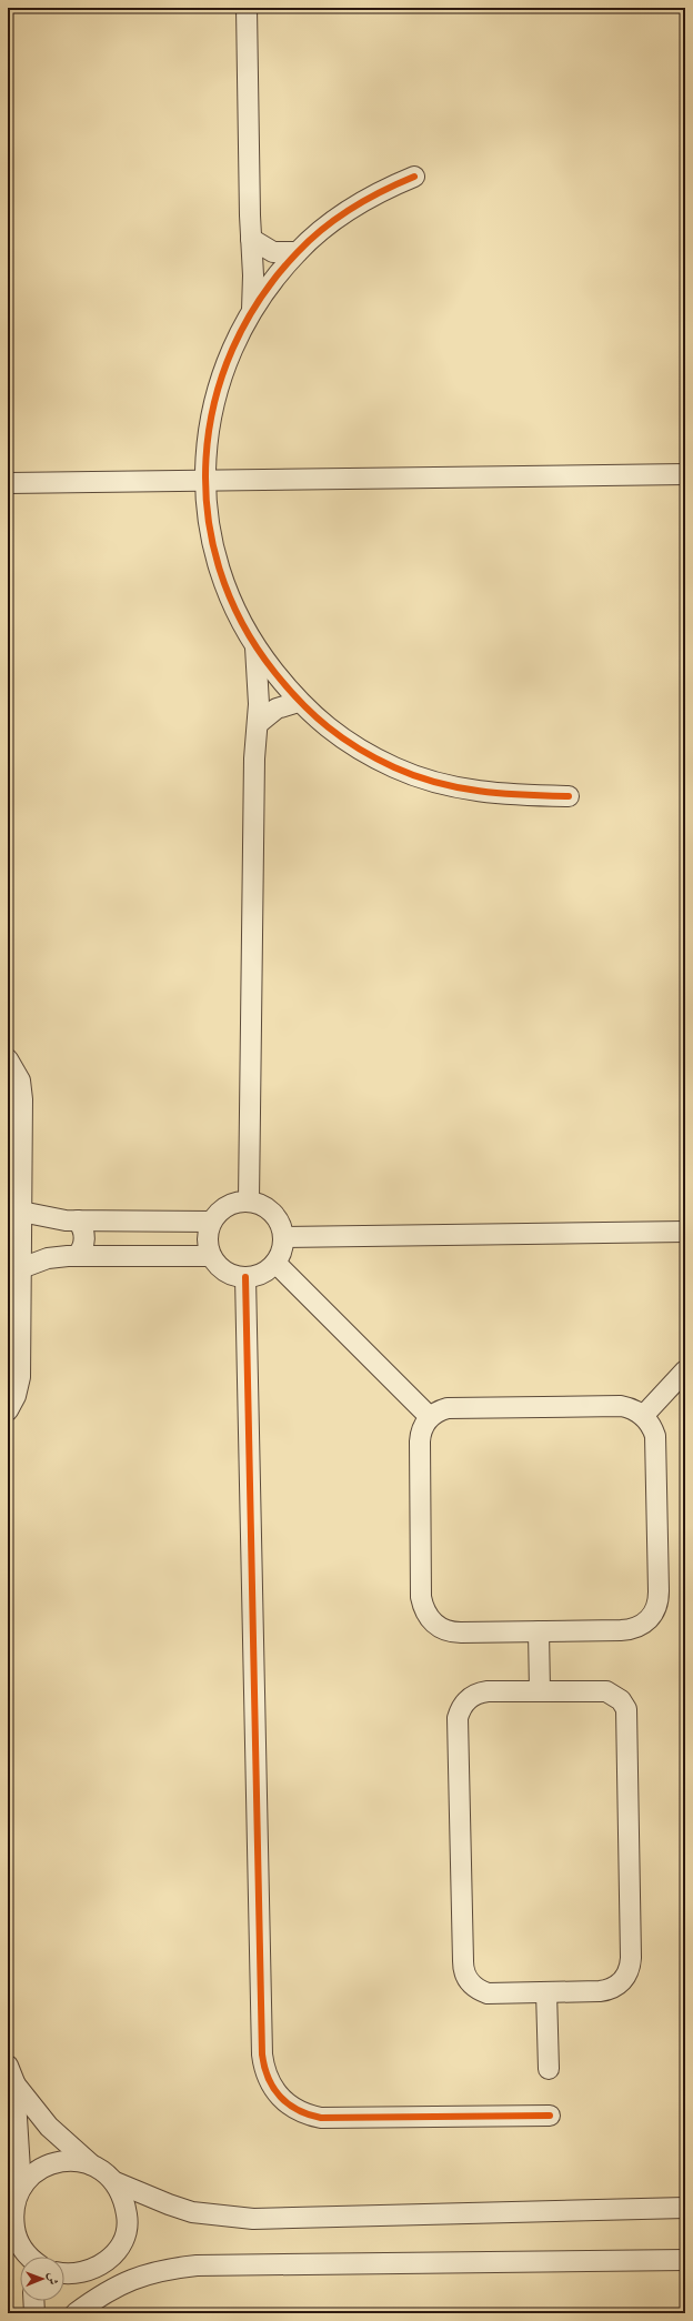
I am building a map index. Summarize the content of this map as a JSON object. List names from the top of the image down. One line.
{"north":"right"}
